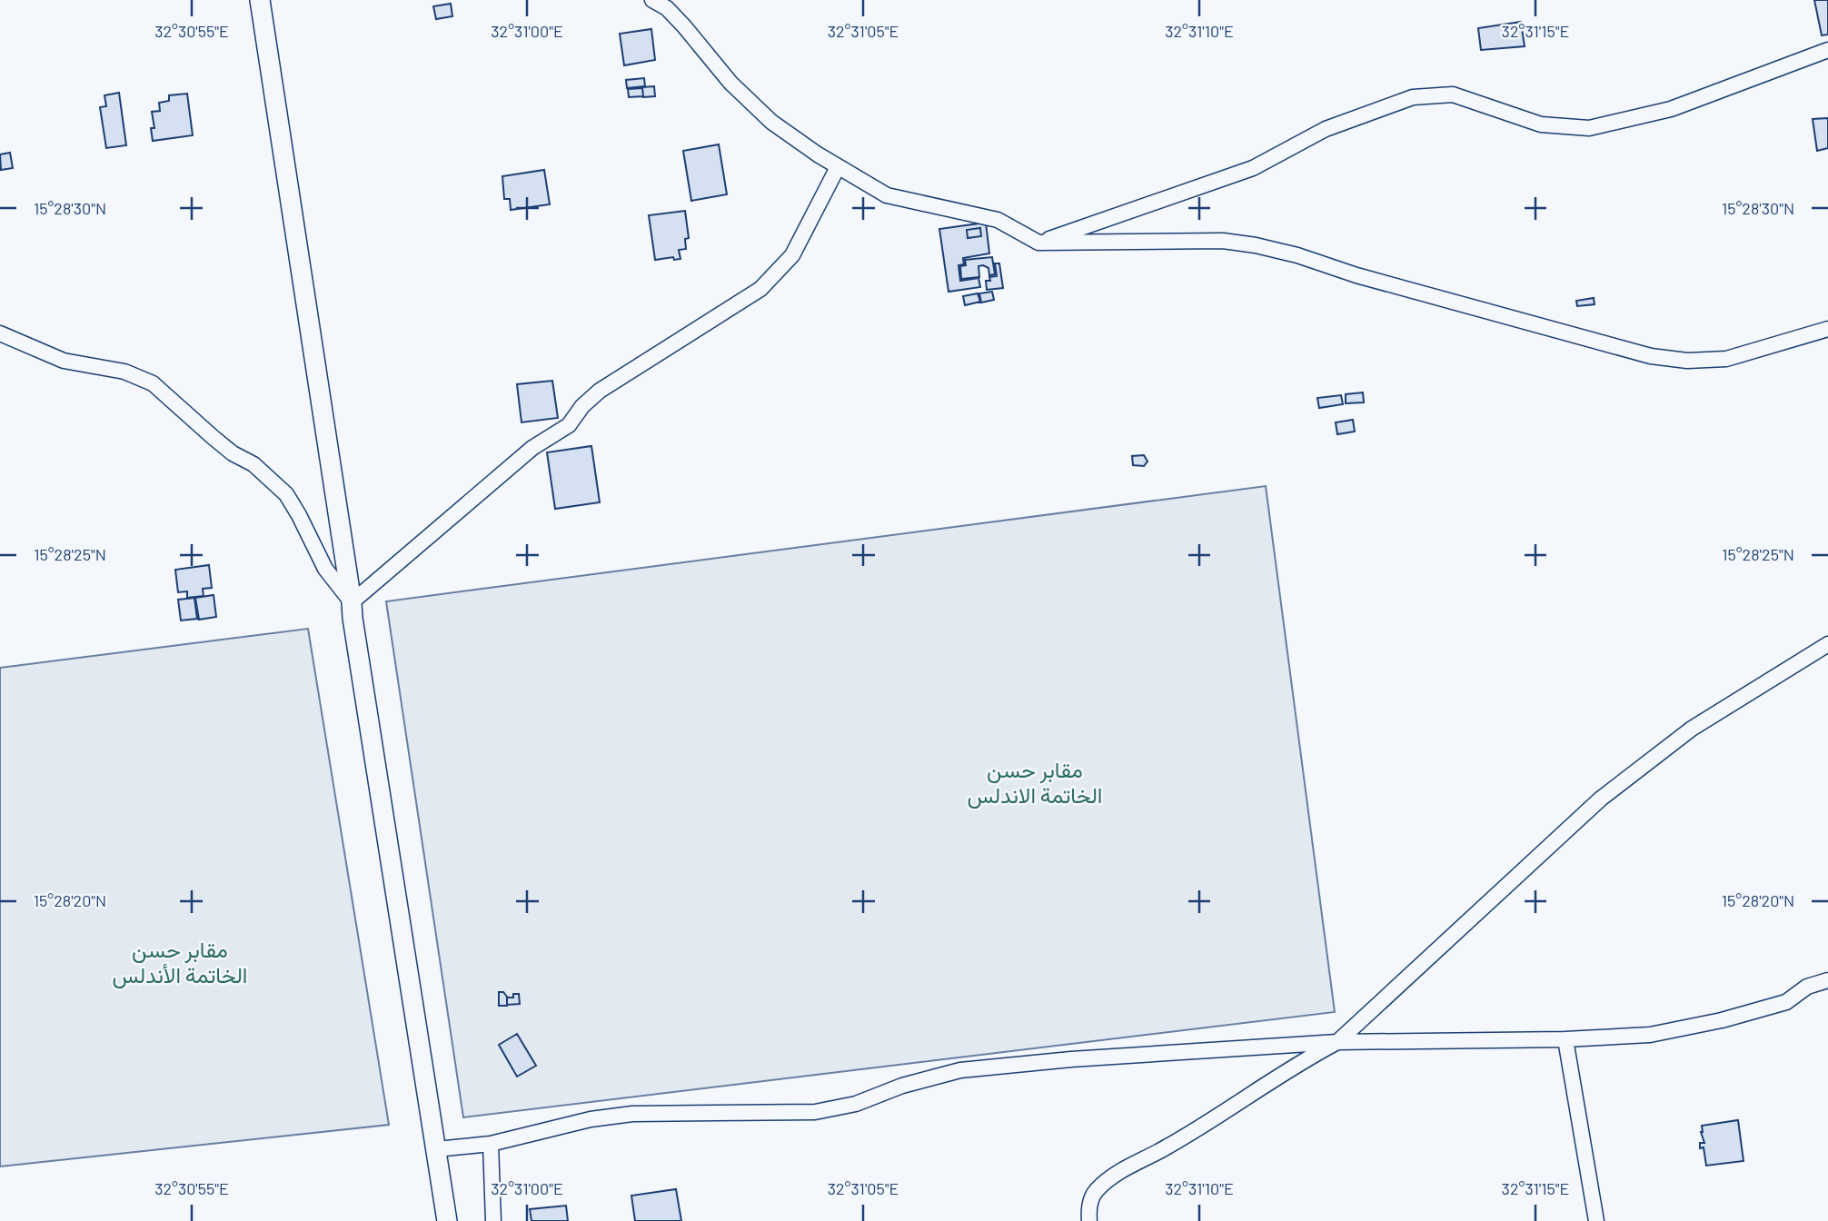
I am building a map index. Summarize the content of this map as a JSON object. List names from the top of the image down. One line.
{"parks":["مقابر حسن الخاتمة الاندلس","مقابر حسن الخاتمة الأندلس"],"coordinates":["32°30'55\"E","32°31'00\"E","32°31'05\"E","32°31'10\"E","32°31'15\"E","15°28'30\"N","15°28'25\"N","15°28'20\"N"]}
